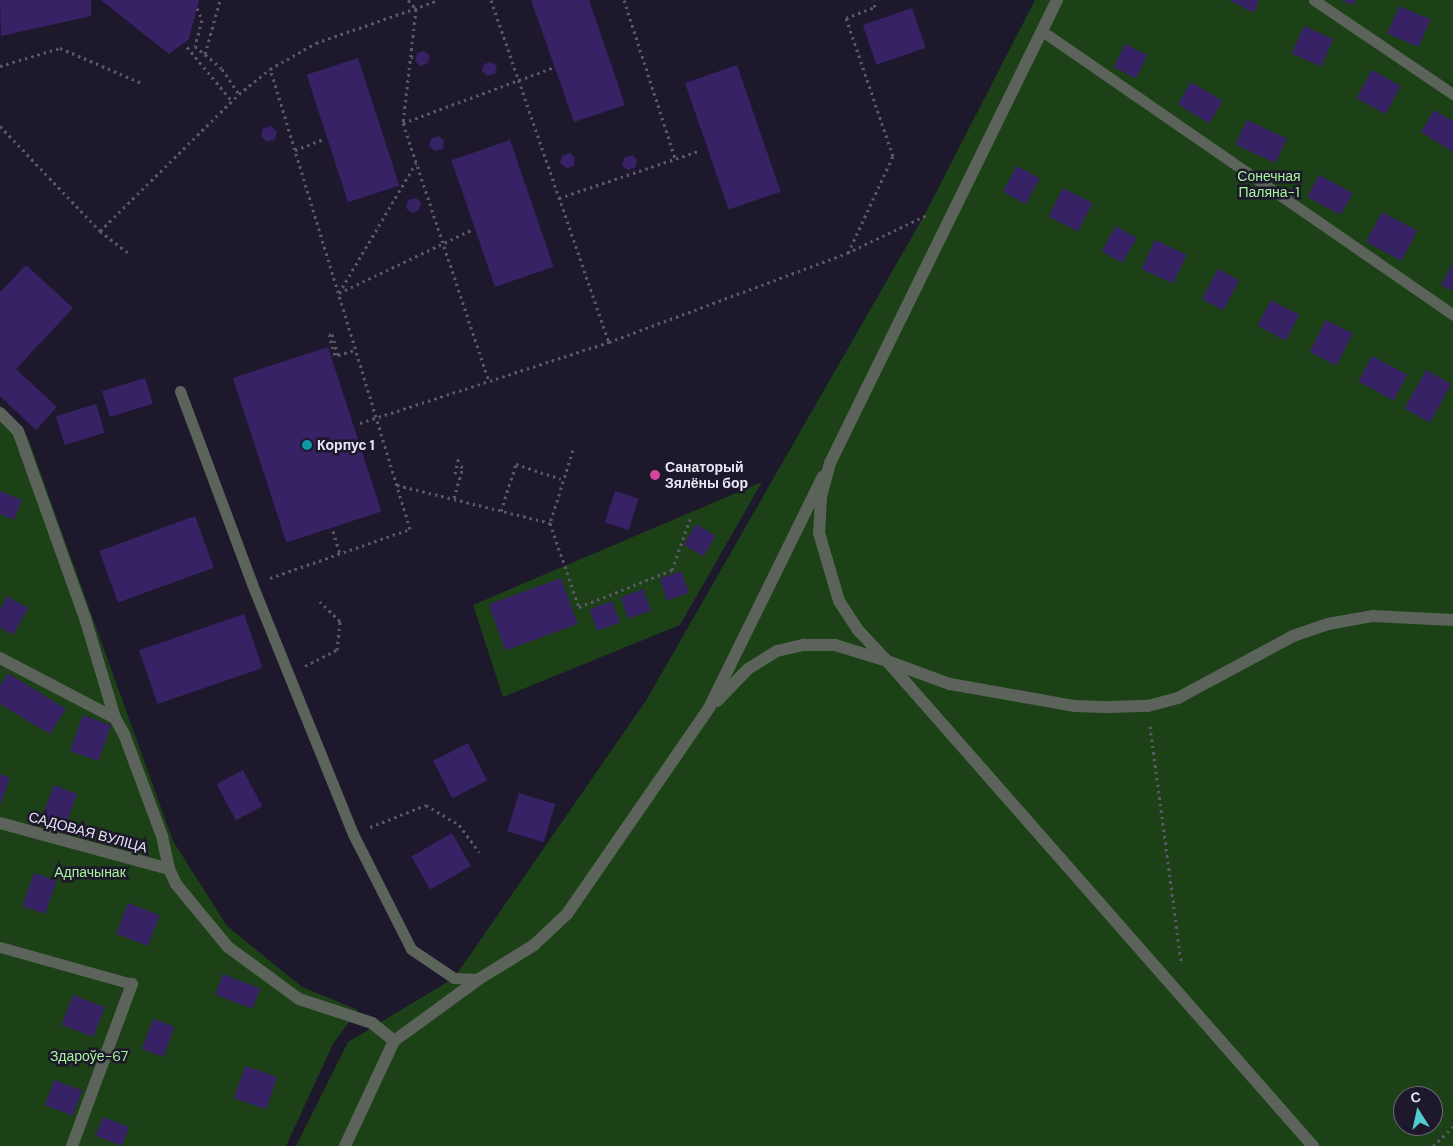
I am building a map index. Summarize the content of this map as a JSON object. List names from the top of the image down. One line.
{"streets":{"street":["САДОВАЯ ВУЛІЦА"]},"parks":["Сонечная Паляна-1","Адпачынак","Здароўе-67"],"places":["Корпус 1","Санаторый Зялёны бор"],"north":"top"}
